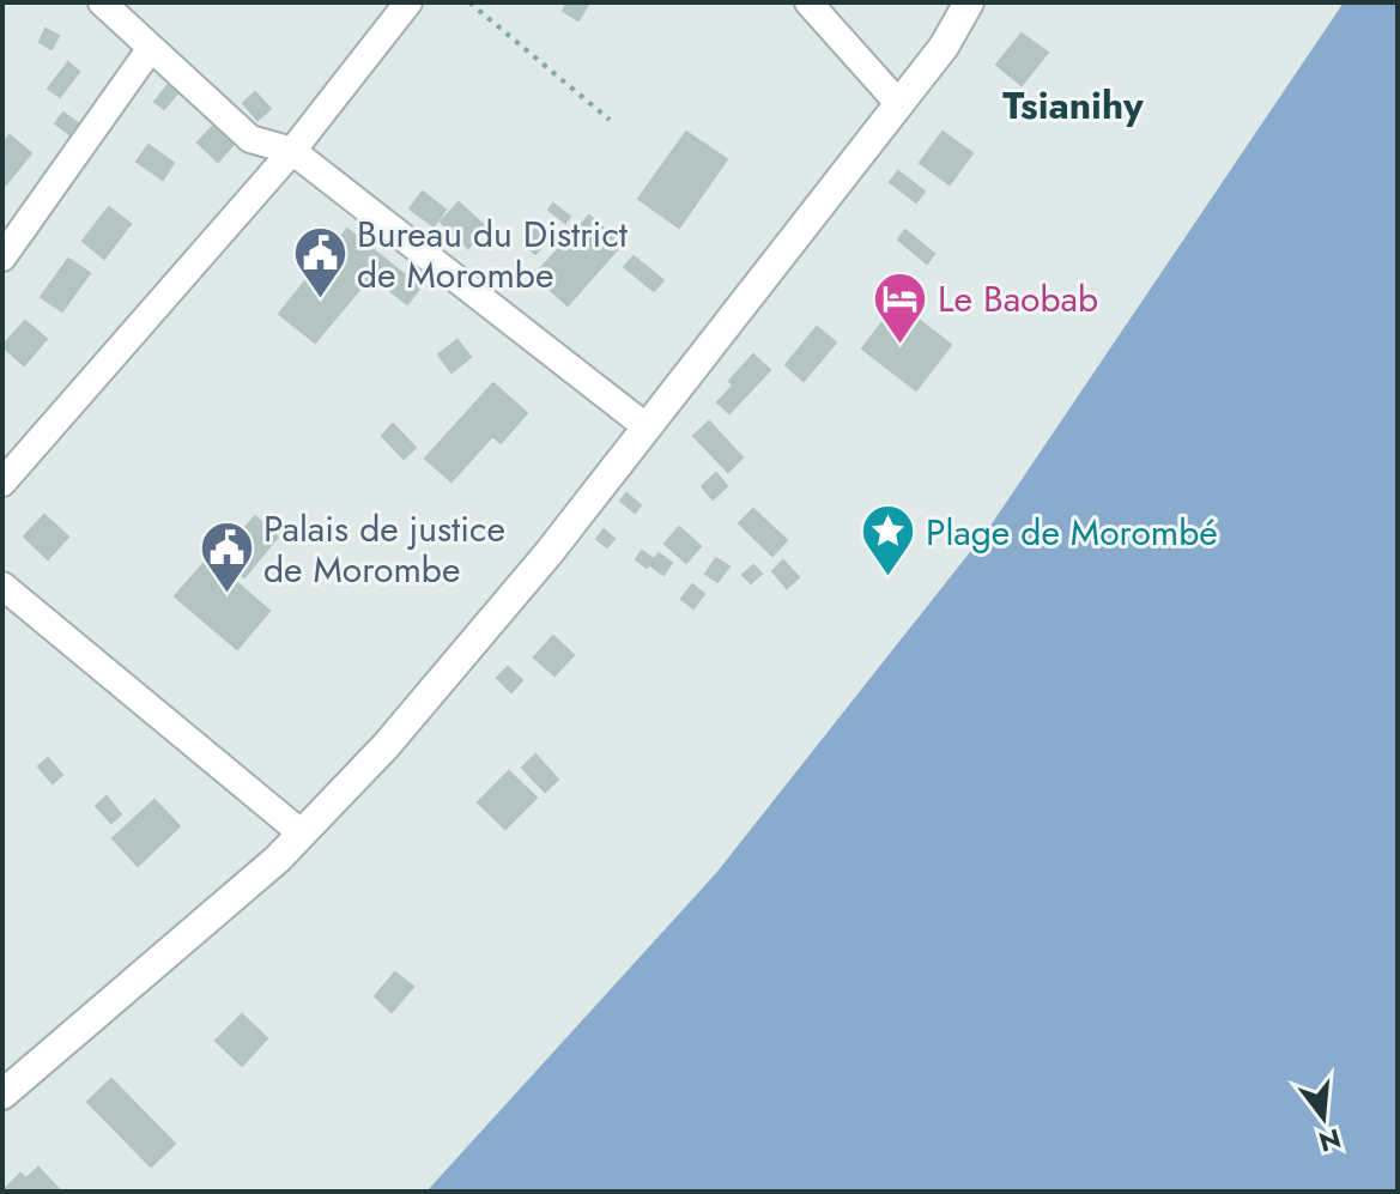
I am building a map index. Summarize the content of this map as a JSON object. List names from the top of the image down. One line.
{"districts":["Tsianihy"],"places":{"public building":["Bureau du District de Morombe","Palais de justice de Morombe"],"hotel":["Le Baobab"],"place":["Plage de Morombé"]},"north":"bottom"}
